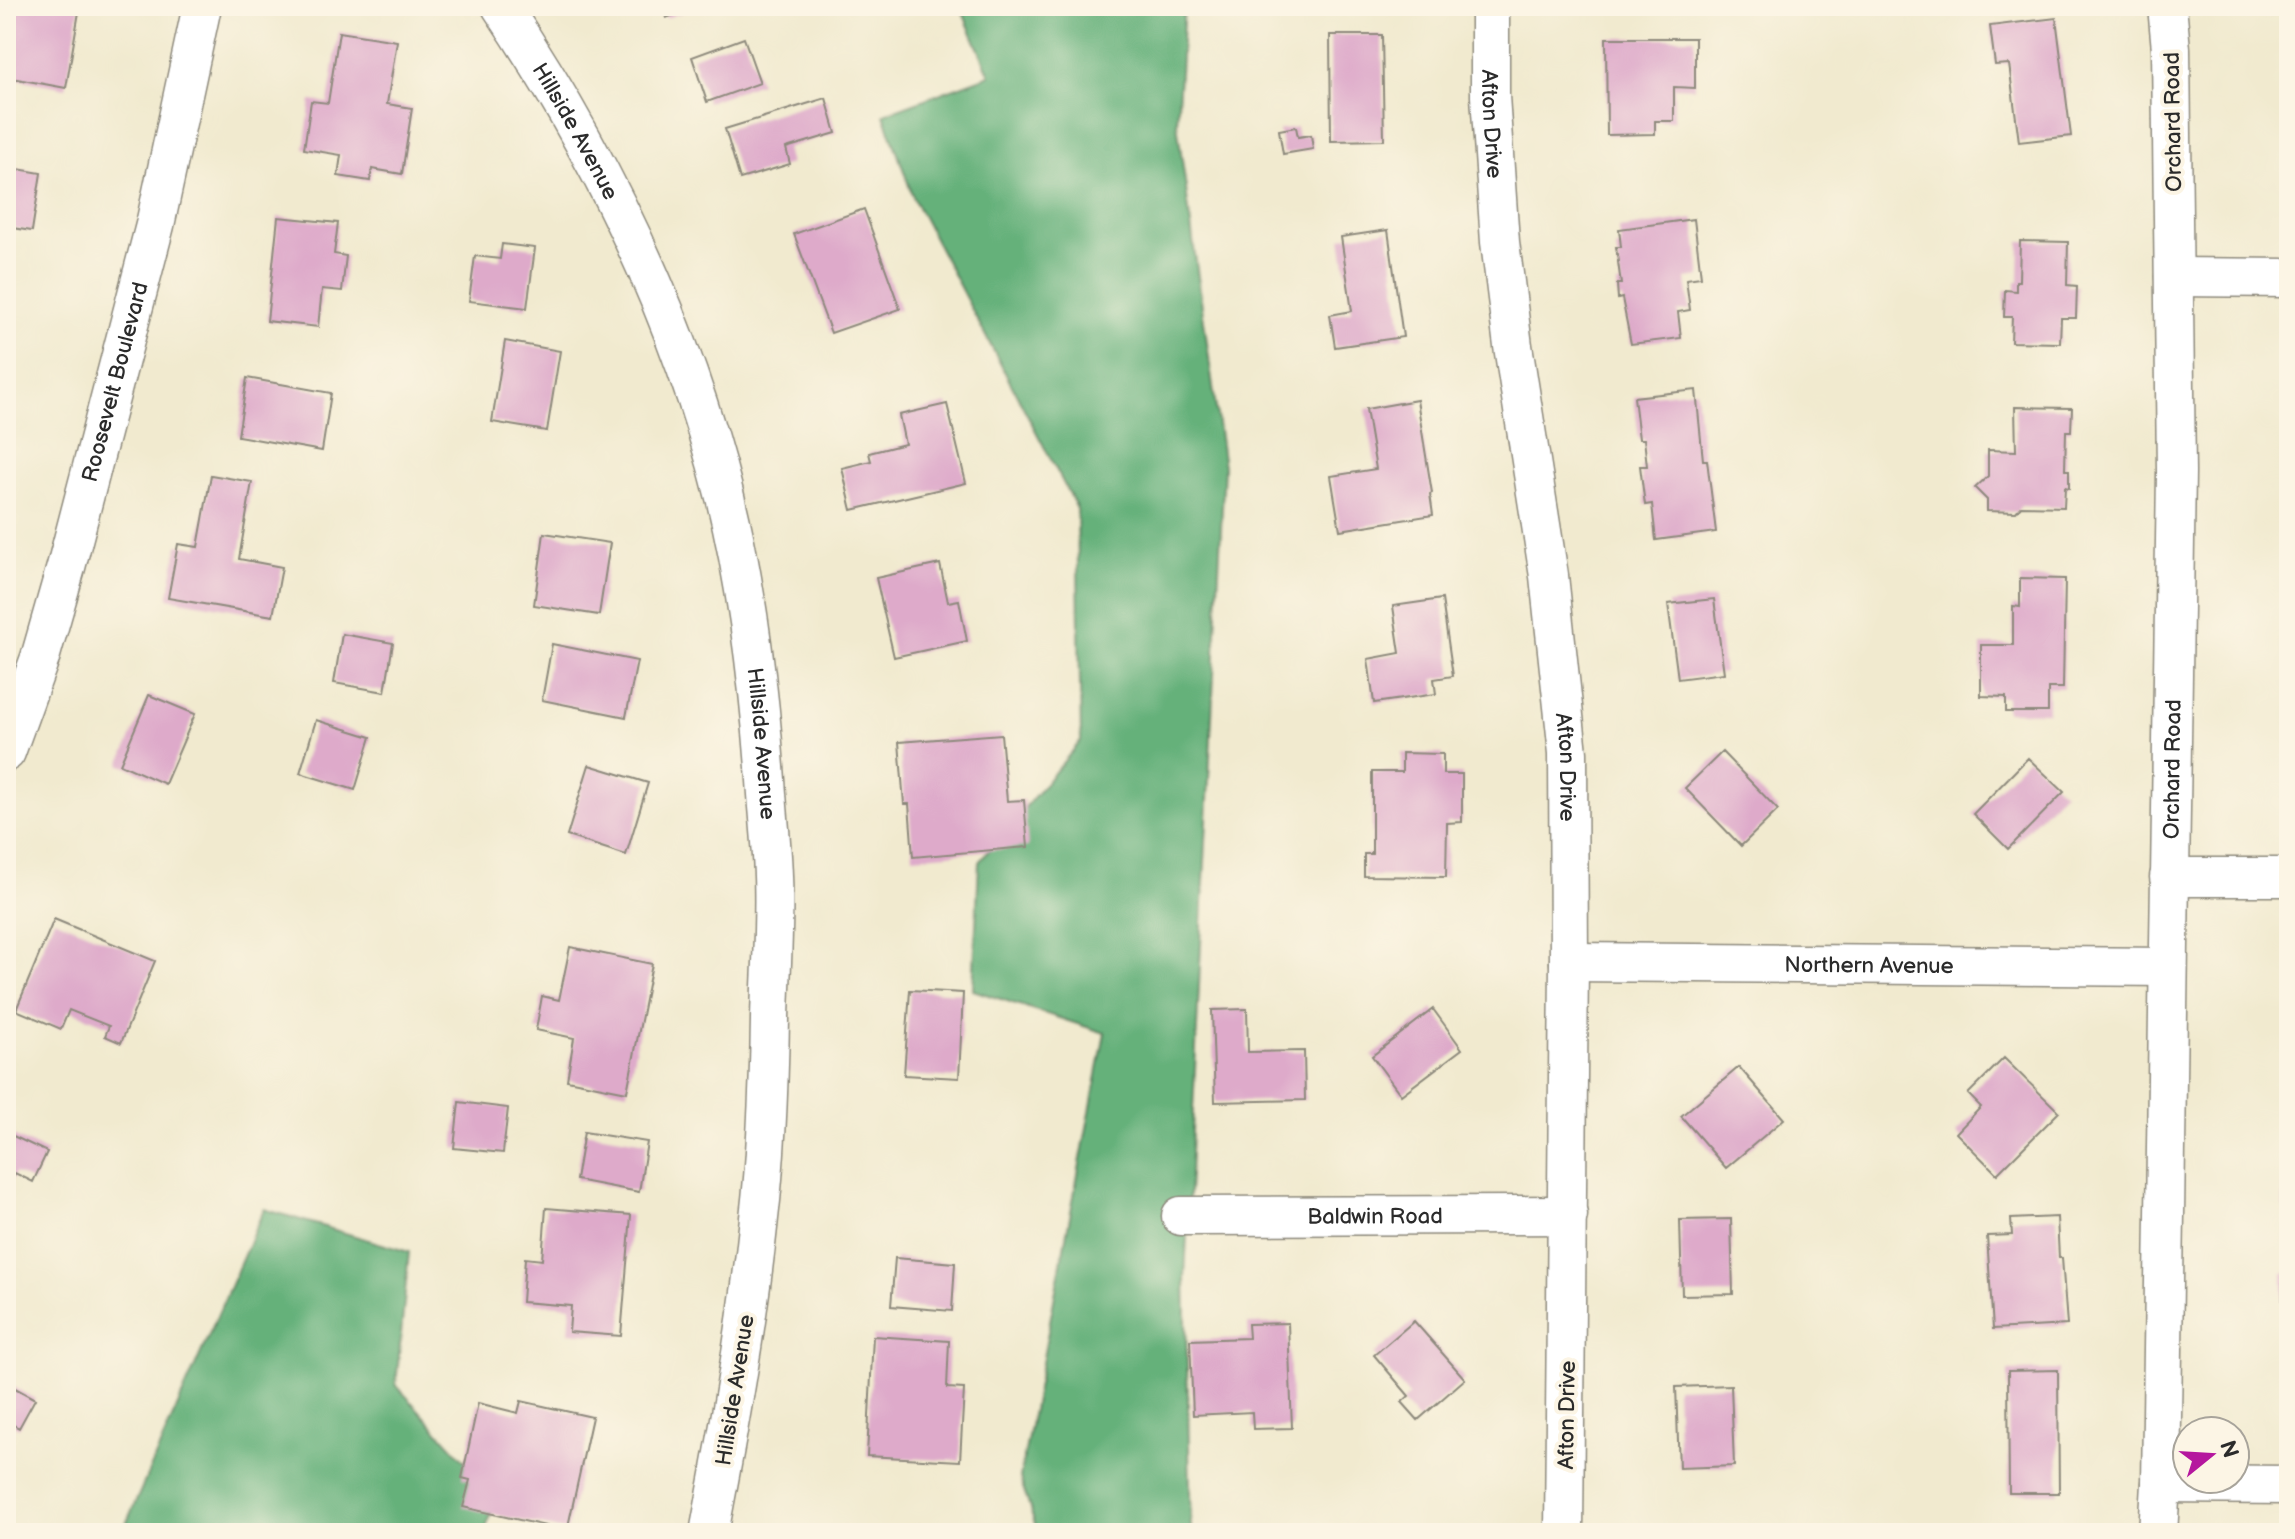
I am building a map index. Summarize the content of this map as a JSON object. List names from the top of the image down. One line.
{"streets":{"street":["Orchard Road","Afton Drive","Hillside Avenue","Roosevelt Boulevard","Northern Avenue","Baldwin Road"]},"crossings":[["Orchard Road","Northern Avenue"],["Afton Drive","Northern Avenue"],["Afton Drive","Baldwin Road"]],"north":"right"}
